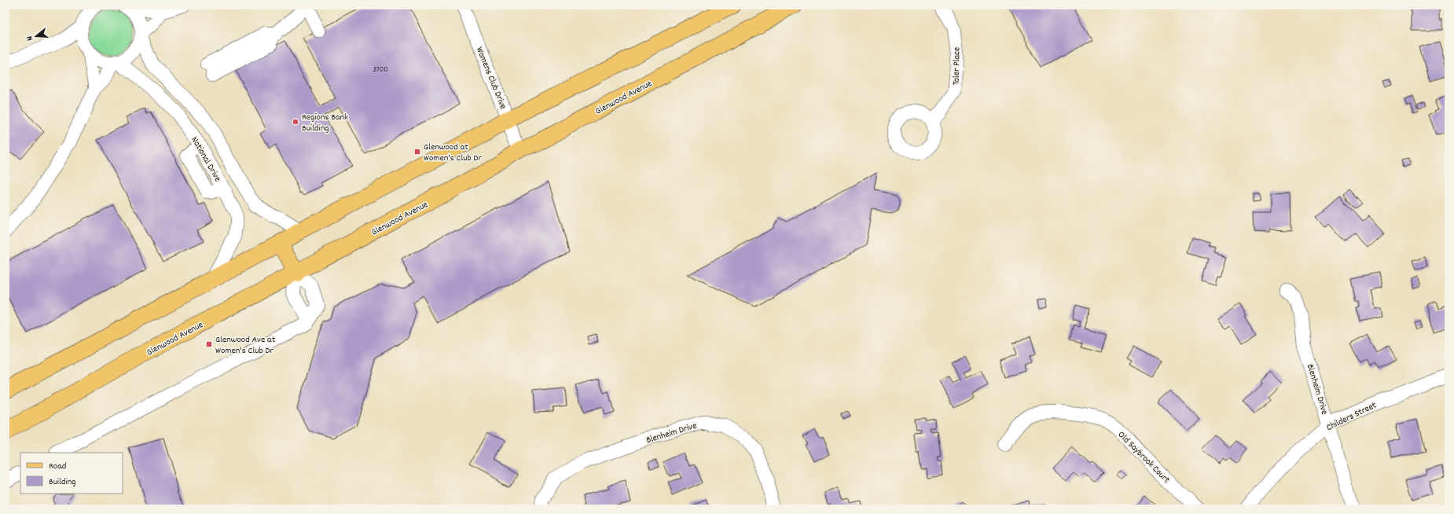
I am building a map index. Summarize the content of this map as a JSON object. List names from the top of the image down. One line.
{"streets":{"main road":["Glenwood Avenue"],"street":["Toler Place","Womens Club Drive","National Drive","Blenheim Drive","Childers Street","Old Saybrook Court"]},"crossings":[["Womens Club Drive","Glenwood Avenue"],["Blenheim Drive","Childers Street"]],"places":{"other":["Regions Bank Building"],"transit":["Glenwood at Women's Club Dr","Glenwood Ave at Women's Club Dr"]},"house_numbers":["3700"],"legend":["Road","Building"],"north":"left"}
